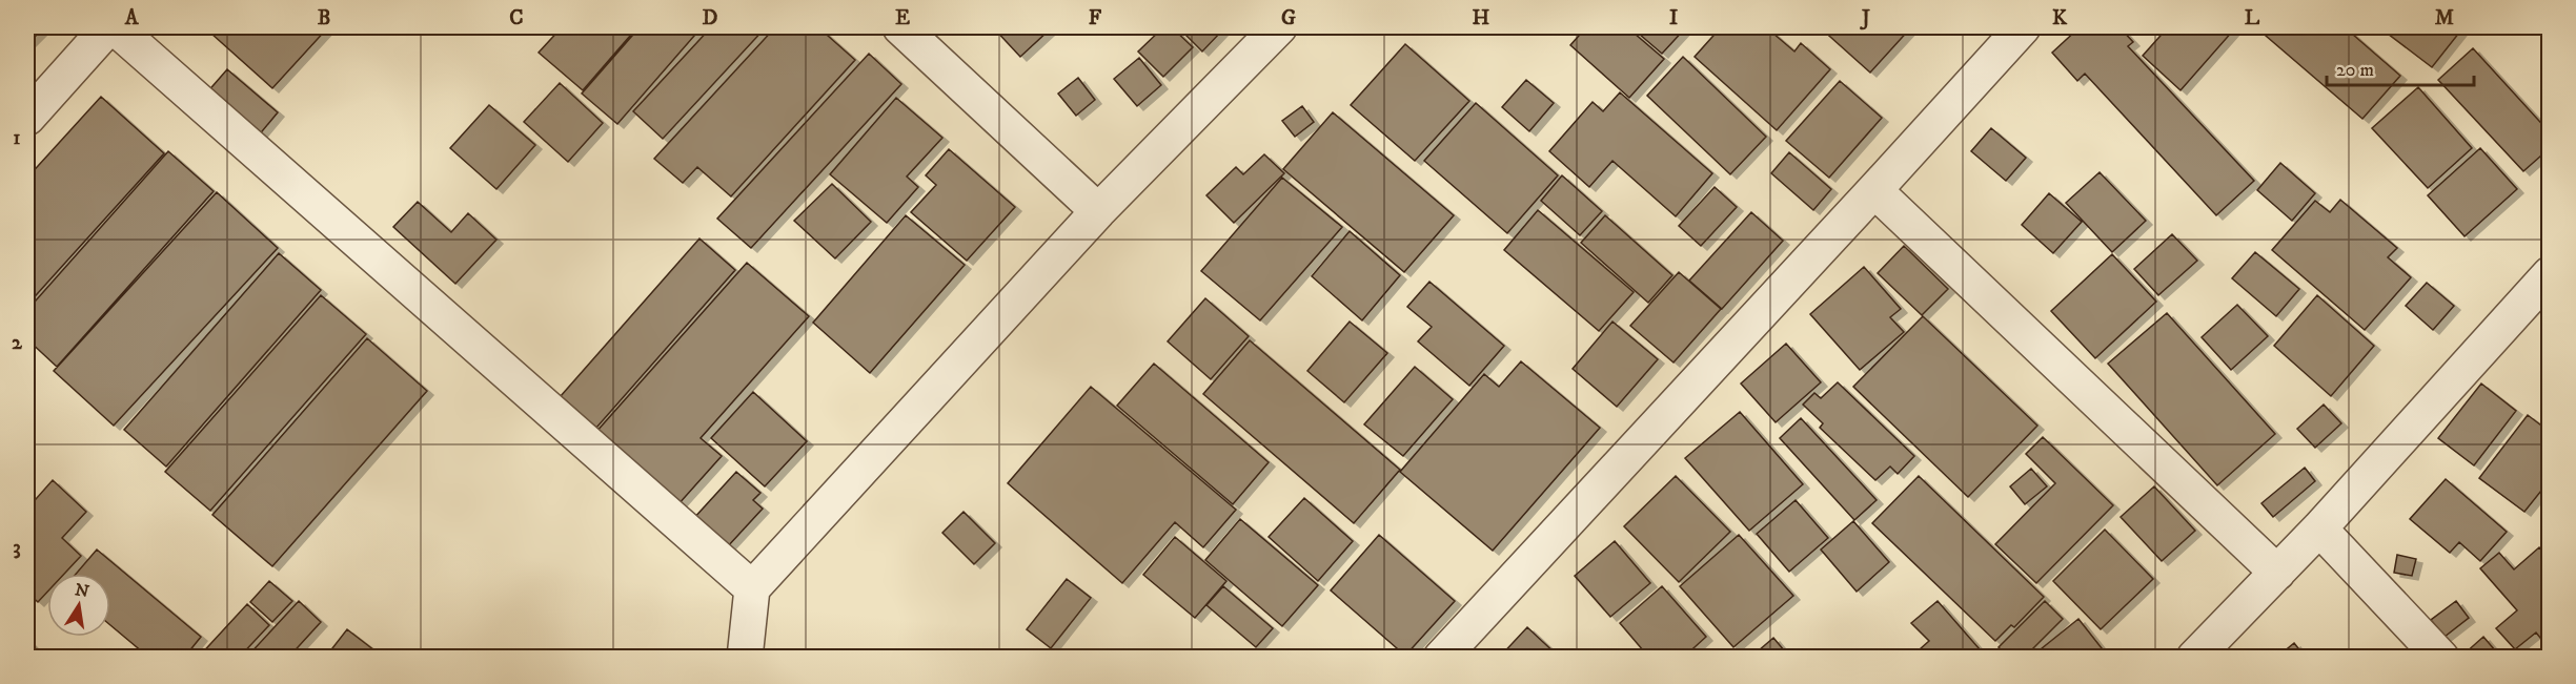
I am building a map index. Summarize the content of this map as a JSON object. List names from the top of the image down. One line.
{"scale_bar":"20 m","north":"top","grid":{"columns":["A","B","C","D","E","F","G","H","I","J","K","L","M"],"rows":["1","2","3"]}}
